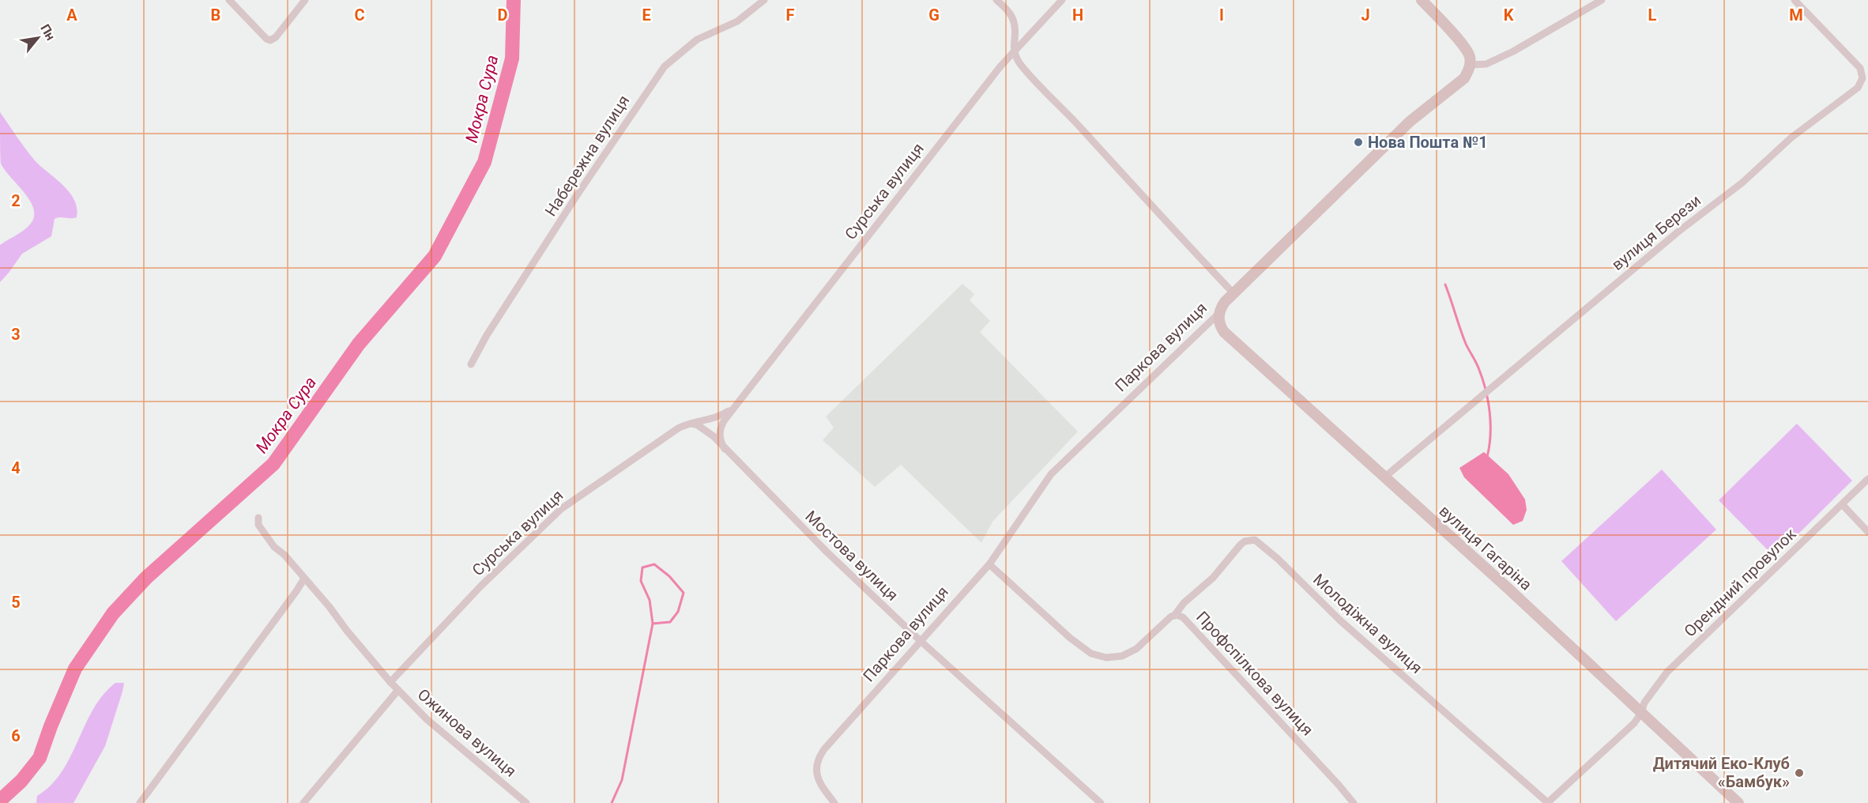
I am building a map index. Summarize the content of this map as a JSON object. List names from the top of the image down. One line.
{"streets":{"street":["Набережна вулиця","Сурська вулиця","вулиця Берези","Паркова вулиця","вулиця Гагаріна","Мостова вулиця","Орендний провулок","Молодіжна вулиця","Профспілкова вулиця","Ожинова вулиця"]},"crossings":[["Сурська вулиця","Мостова вулиця"],["Сурська вулиця","Ожинова вулиця"],["вулиця Берези","вулиця Гагаріна"],["Паркова вулиця","вулиця Гагаріна"],["Паркова вулиця","Мостова вулиця"],["Паркова вулиця","Профспілкова вулиця"],["вулиця Гагаріна","Орендний провулок"],["вулиця Гагаріна","Молодіжна вулиця"],["Орендний провулок","Молодіжна вулиця"],["Молодіжна вулиця","Профспілкова вулиця"]],"water":["Мокра Сура"],"places":["Нова Пошта №1","Дитячий Еко-Клуб «Бамбук»"],"north":"top right","grid":{"columns":["A","B","C","D","E","F","G","H","I","J","K","L","M"],"rows":["2","3","4","5","6"]}}
